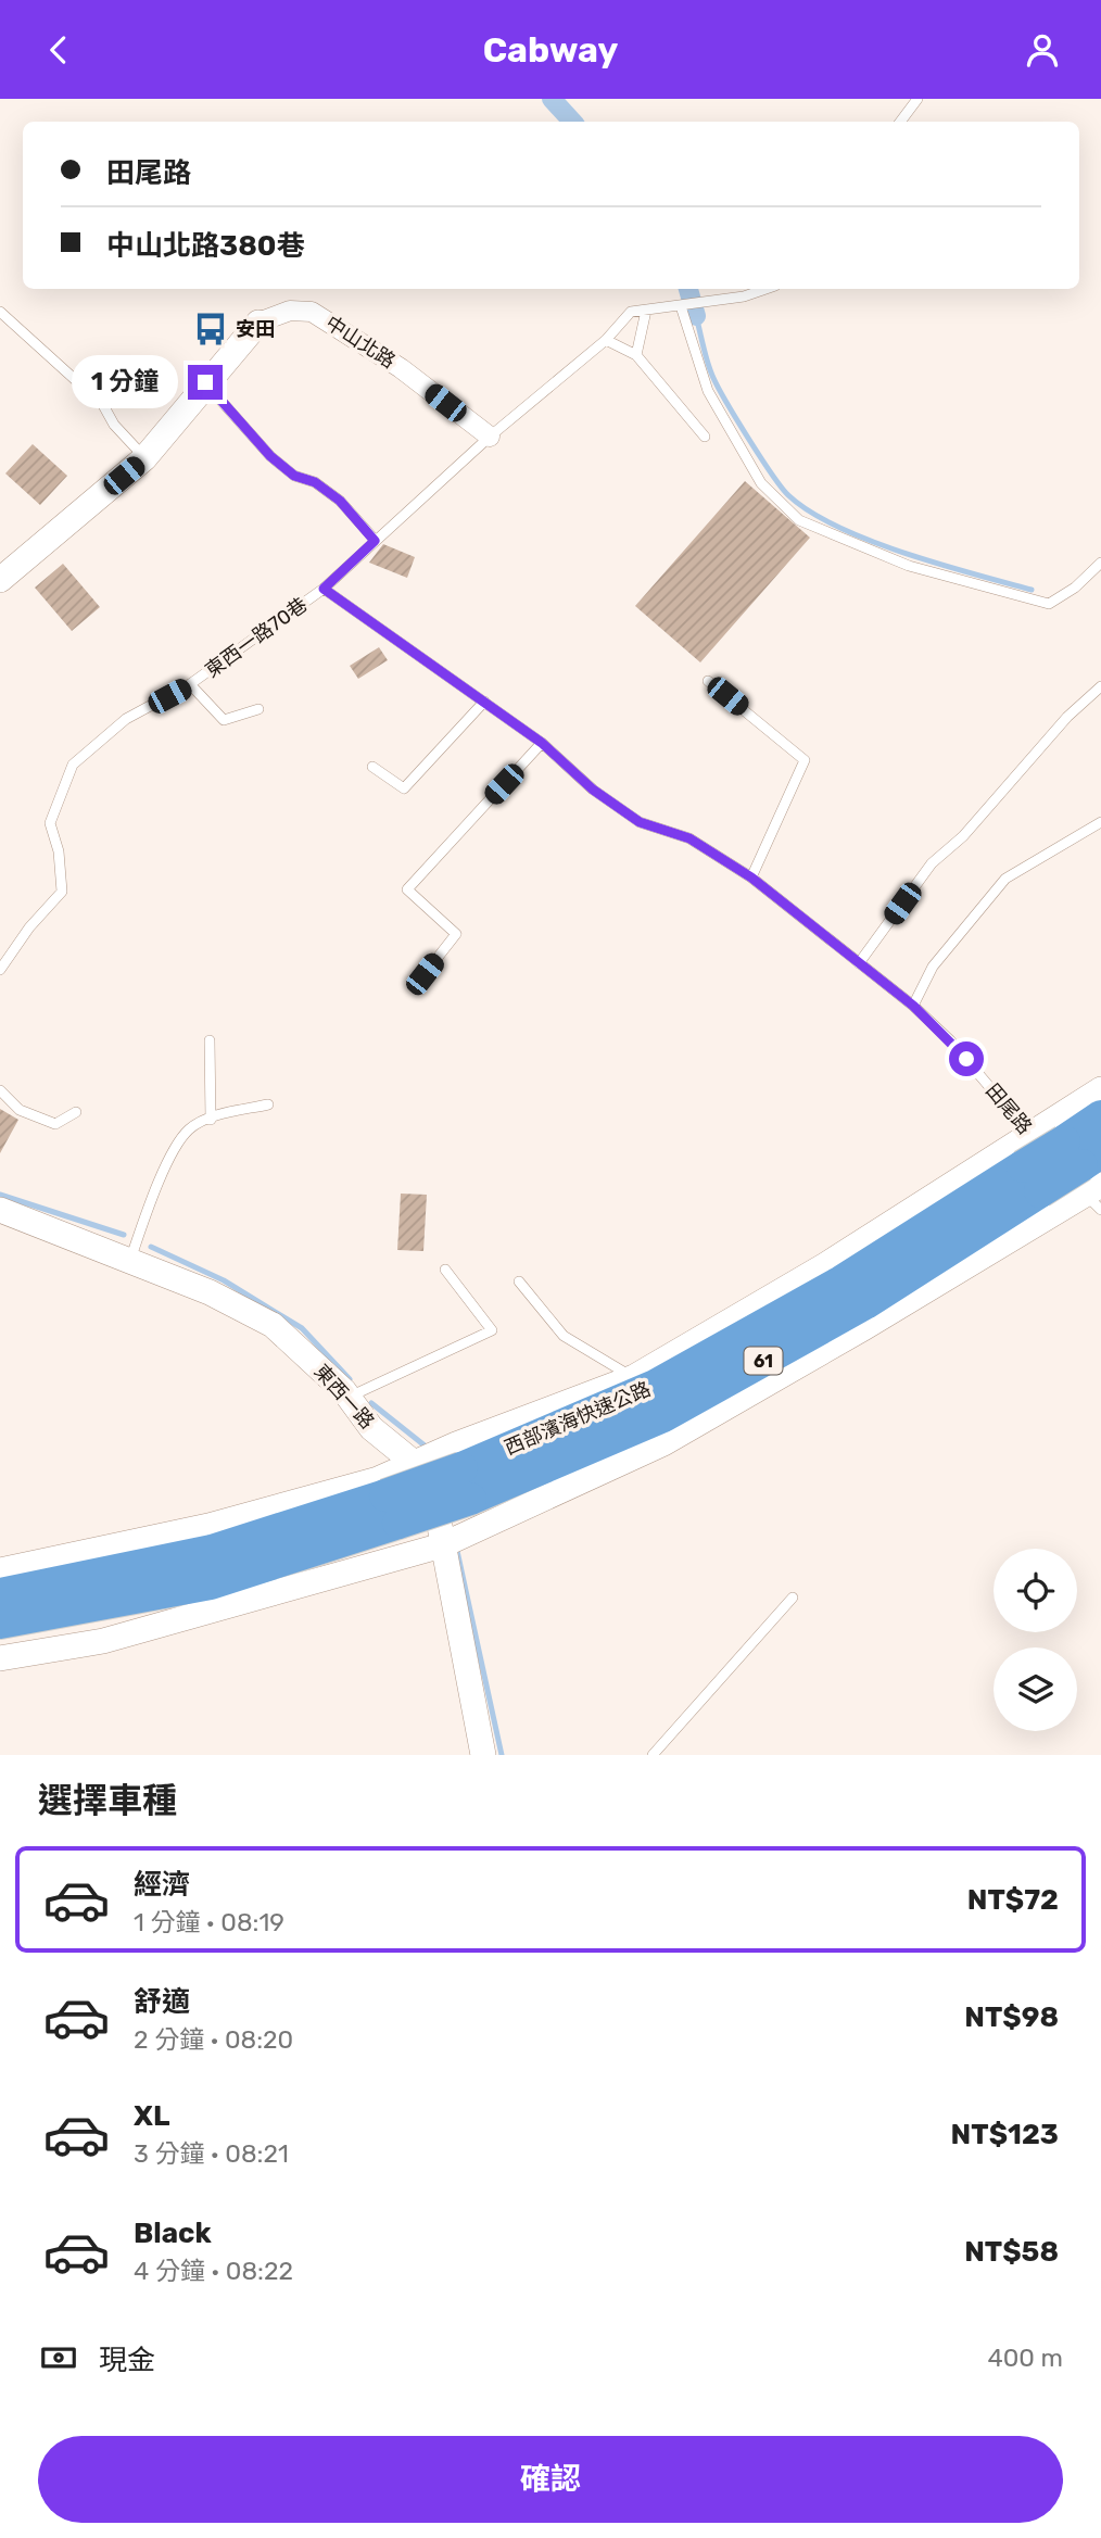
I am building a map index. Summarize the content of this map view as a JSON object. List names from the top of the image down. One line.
{"streets":{"highway":["61","西部濱海快速公路"],"street":["中山北路","東西一路"],"lane":["東西一路70巷","田尾路"]},"crossings":[["中山北路","東西一路70巷"],["東西一路70巷","田尾路"],["田尾路","西部濱海快速公路"]],"places":{"bus stop":["安田"]},"page":{"header":"Cabway","banner":["田尾路","中山北路380巷"],"bubble":"1 分鐘","heading":"選擇車種","list":[{"name":"經濟","note":"1 分鐘 · 08:19","value":"NT$72"},{"name":"舒適","note":"2 分鐘 · 08:20","value":"NT$98"},{"name":"XL","note":"3 分鐘 · 08:21","value":"NT$123"},{"name":"Black","note":"4 分鐘 · 08:22","value":"NT$58"}],"pay":["現金","400 m"],"buttons":"確認"}}
